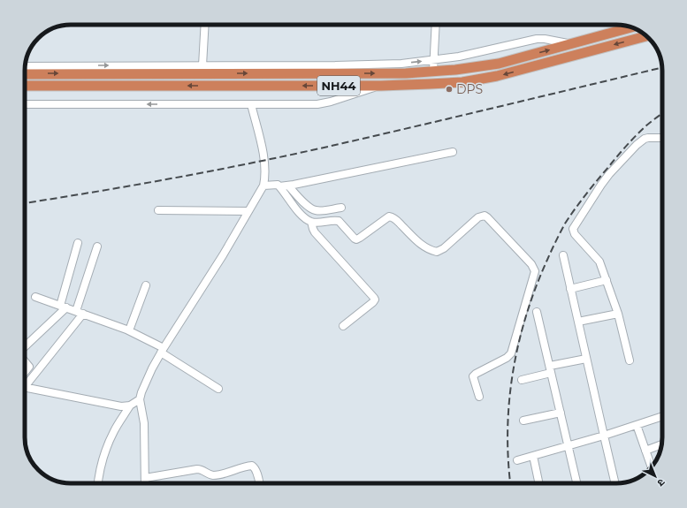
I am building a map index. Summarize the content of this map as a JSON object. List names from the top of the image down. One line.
{"streets":{"highway":["NH44"]},"places":["DPS"],"north":"bottom right"}
